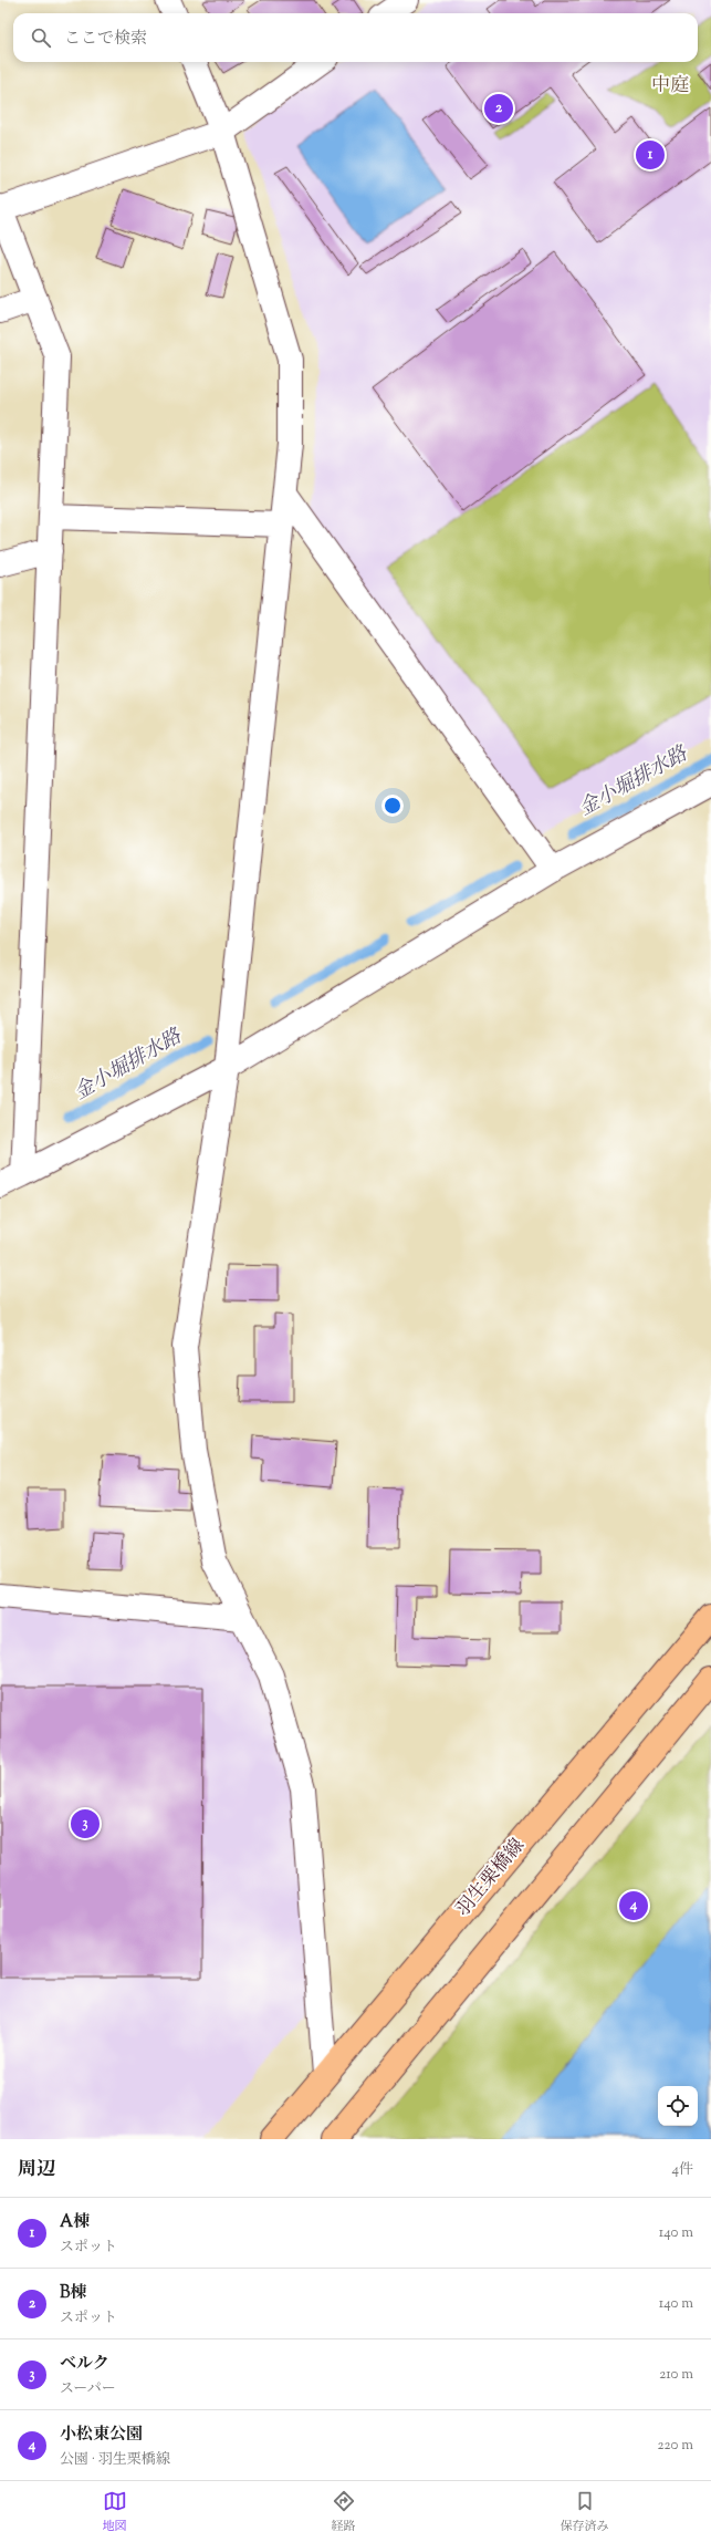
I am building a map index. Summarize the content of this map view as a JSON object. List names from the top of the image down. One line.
{"streets":{"main road":["羽生栗橋線"]},"water":["金小堀排水路"],"parks":["中庭"],"page":{"search":"ここで検索","pins":["2","1","3","4"],"heading":["周辺","4件"],"list":[{"mark":"1","name":"A棟","note":"スポット","value":"140 m"},{"mark":"2","name":"B棟","note":"スポット","value":"140 m"},{"mark":"3","name":"ベルク","note":"スーパー","value":"210 m"},{"mark":"4","name":"小松東公園","note":"公園 · 羽生栗橋線","value":"220 m"}],"nav":["地図","経路","保存済み"]}}
